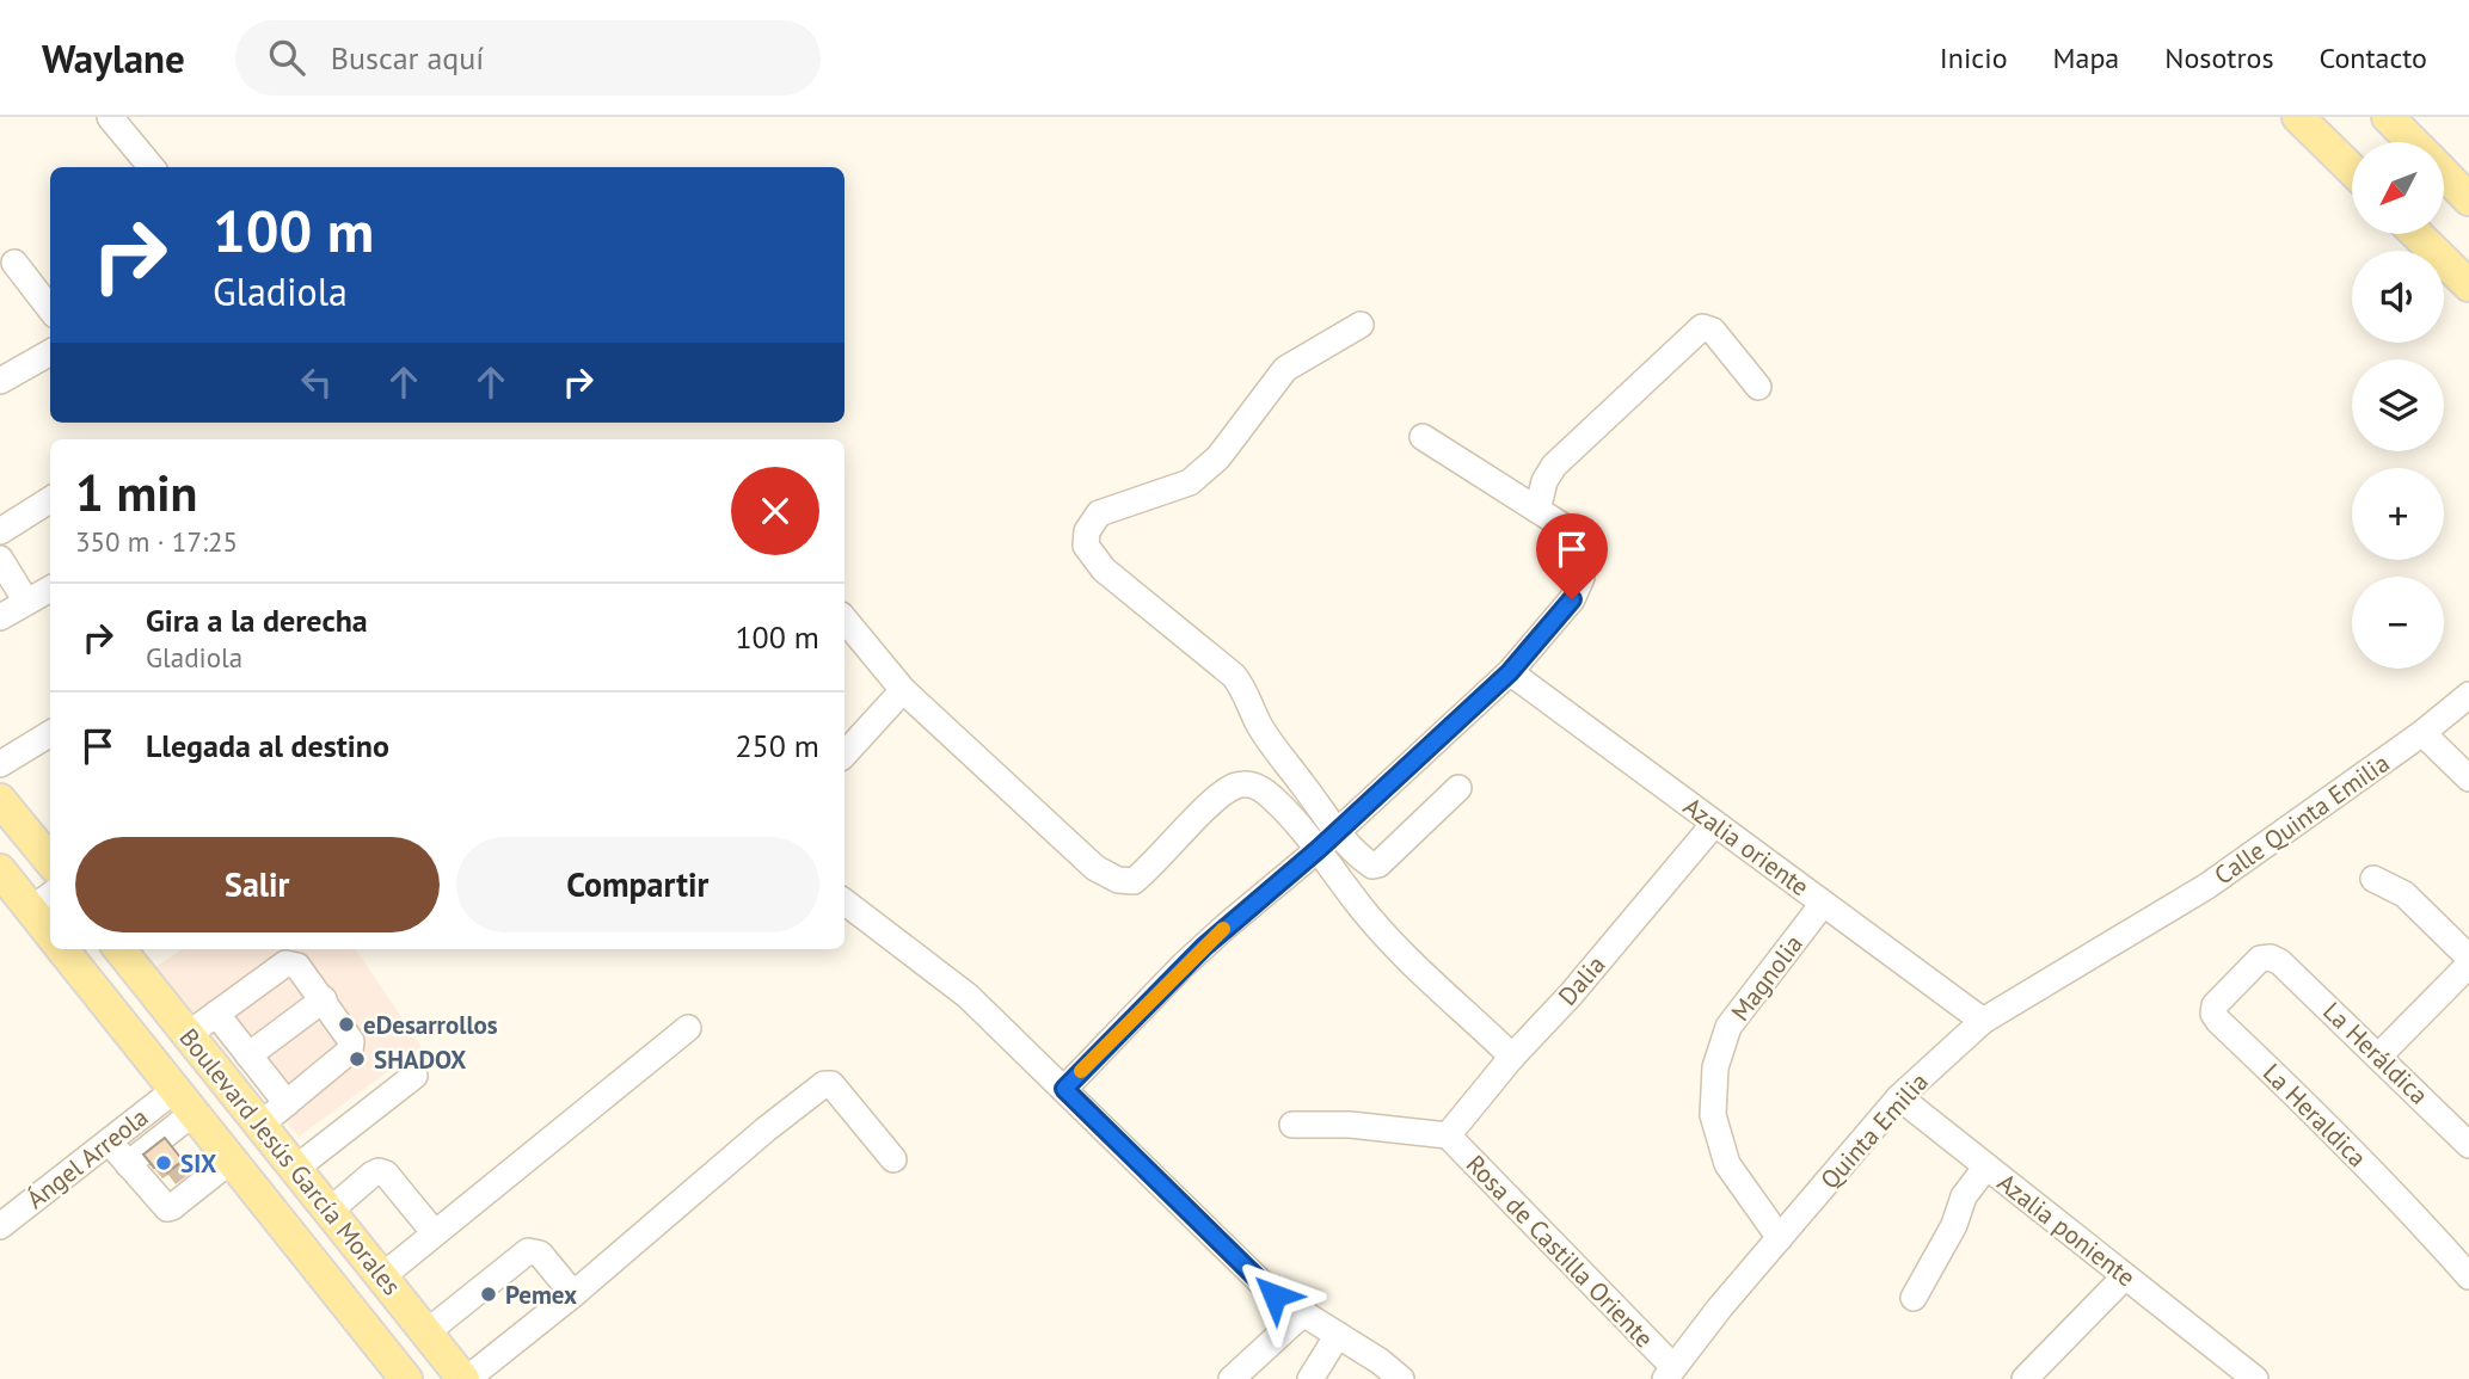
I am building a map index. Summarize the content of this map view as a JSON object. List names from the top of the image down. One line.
{"streets":{"main road":["Boulevard Jesús García Morales"],"street":["Calle Quinta Emilia","Azalia oriente","Magnolia","Dalia","La Heráldica","La Heraldica","Quinta Emilia","Ángel Arreola","Azalia poniente","Rosa de Castilla Oriente"]},"crossings":[["Calle Quinta Emilia","Quinta Emilia"],["Azalia oriente","Magnolia"],["Azalia oriente","Dalia"],["Azalia oriente","Quinta Emilia"],["Magnolia","Quinta Emilia"],["Dalia","Rosa de Castilla Oriente"],["La Heráldica","La Heraldica"],["Quinta Emilia","Azalia poniente"],["Quinta Emilia","Rosa de Castilla Oriente"],["Ángel Arreola","Boulevard Jesús García Morales"]],"places":["eDesarrollos","SHADOX","SIX","Pemex"],"north":"bottom left","page":{"header":"Waylane","search":"Buscar aquí","nav":["Inicio","Mapa","Nosotros","Contacto"],"map_buttons":["+","−"],"turn":["100 m","Gladiola"],"heading":["1 min","350 m · 17:25"],"list":[{"name":"Gira a la derecha","note":"Gladiola","value":"100 m"},{"name":"Llegada al destino","value":"250 m"}],"buttons":["Salir","Compartir"]}}
